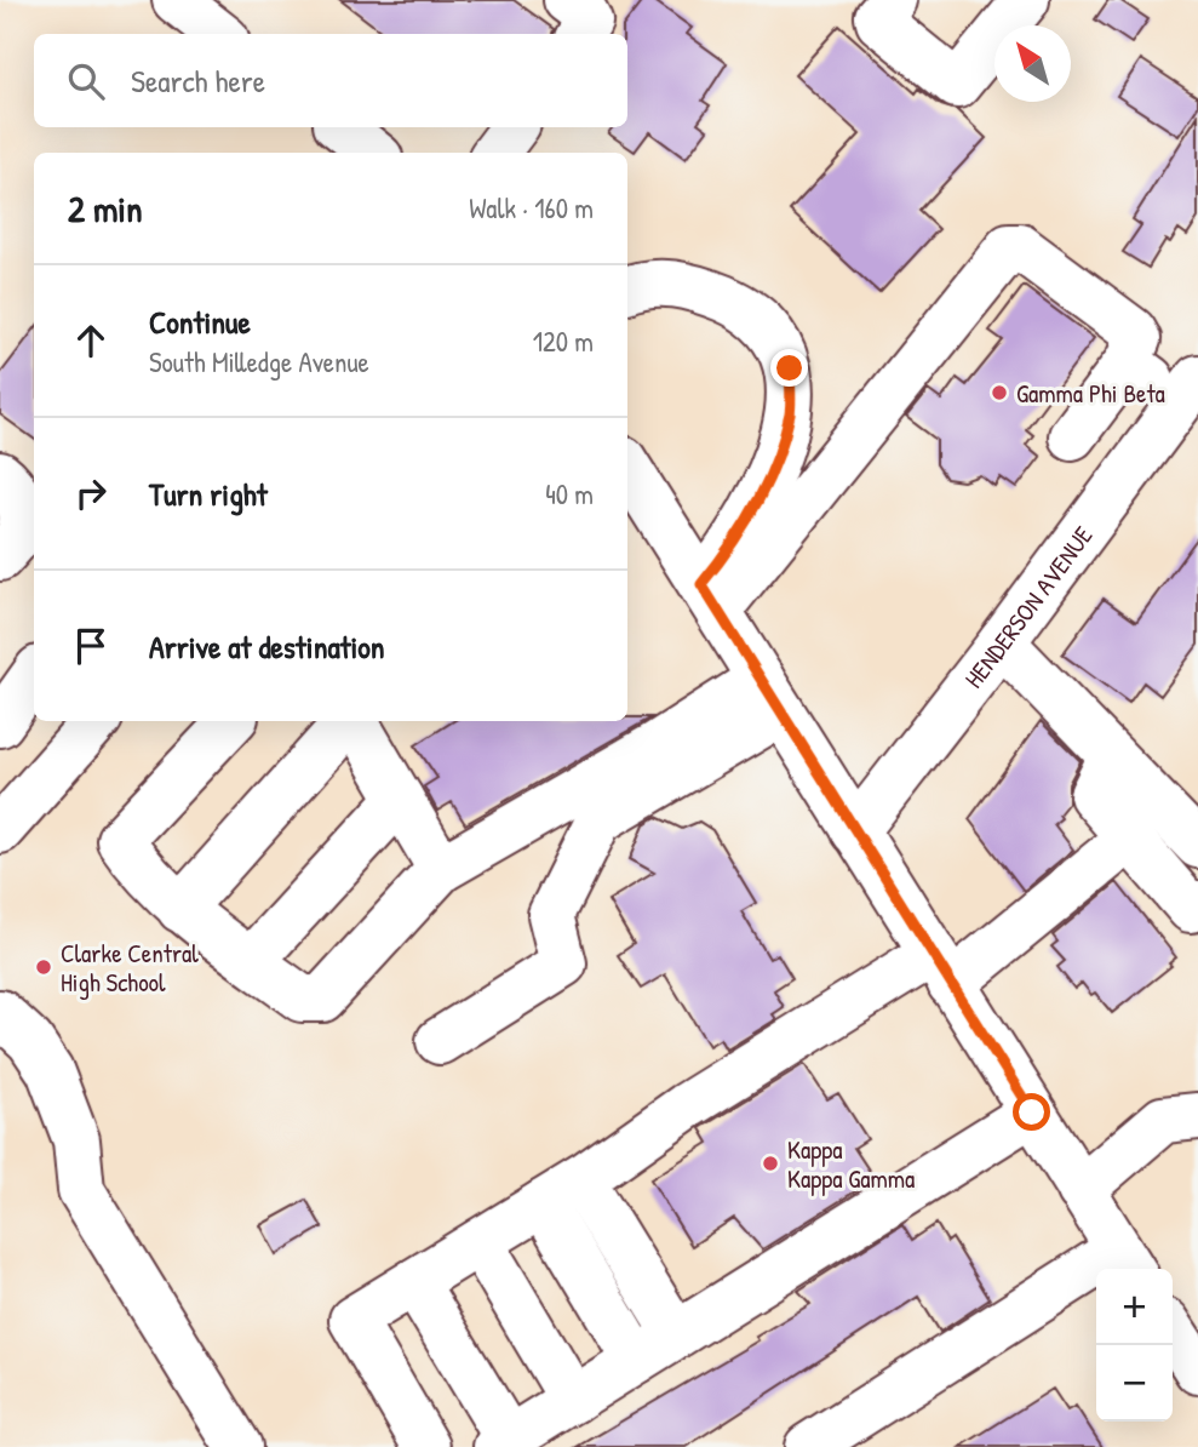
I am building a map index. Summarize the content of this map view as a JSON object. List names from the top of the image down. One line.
{"streets":{"main road":["HENDERSON AVENUE"]},"places":["Gamma Phi Beta","Clarke Central High School","Kappa Kappa Gamma"],"north":"top left","page":{"search":"Search here","heading":["2 min","Walk · 160 m"],"list":[["Continue","South Milledge Avenue","120 m"],["Turn right","40 m"],"Arrive at destination"],"map_buttons":["+","−"]}}
